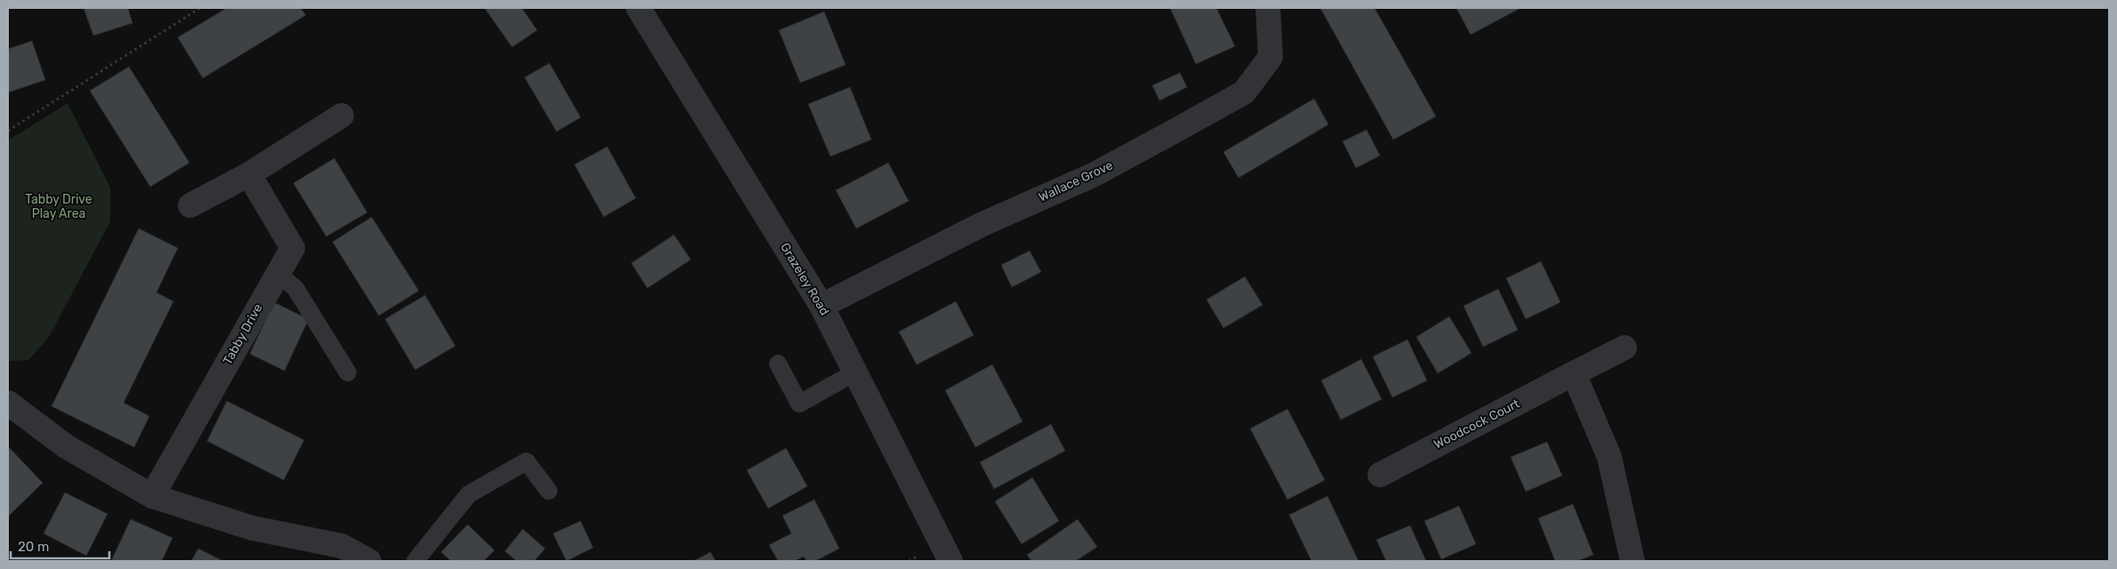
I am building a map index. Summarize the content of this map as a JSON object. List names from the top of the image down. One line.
{"streets":{"street":["Wallace Grove","Grazeley Road","Tabby Drive","Woodcock Court"]},"crossings":[["Wallace Grove","Grazeley Road"]],"parks":["Tabby Drive Play Area"],"scale_bar":"20 m"}
